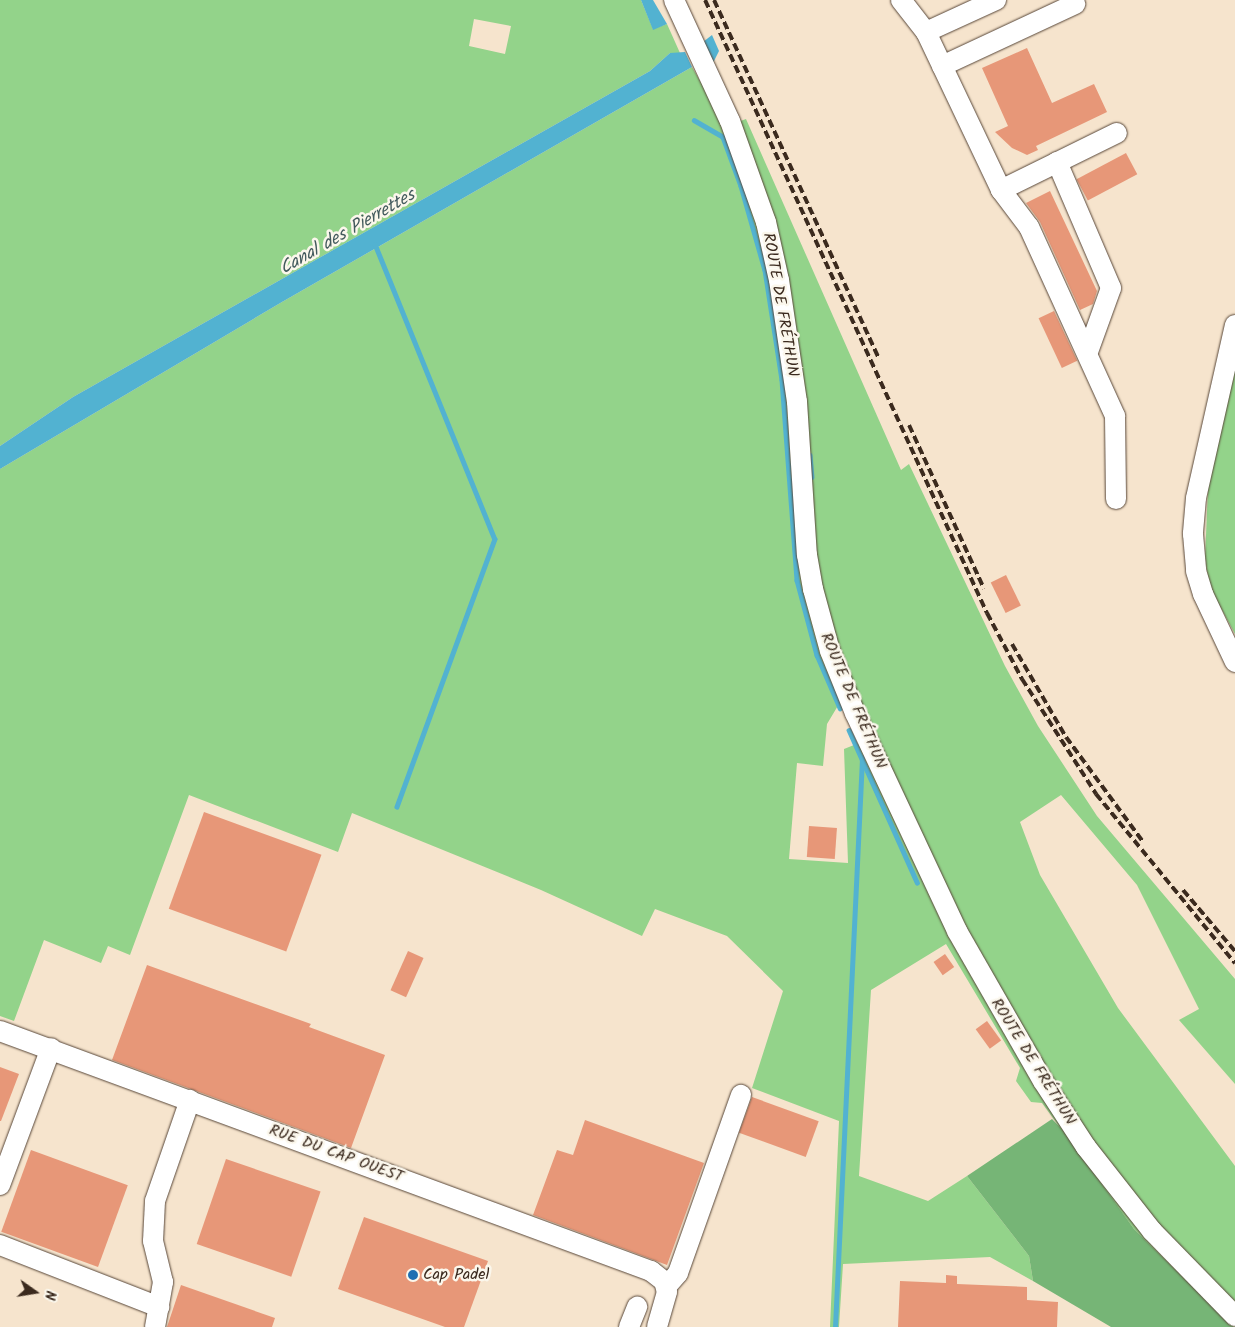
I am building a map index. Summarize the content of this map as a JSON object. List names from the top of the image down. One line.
{"streets":{"street":["ROUTE DE FRÉTHUN","RUE DU CAP OUEST"]},"water":["Canal des Pierrettes"],"places":["Cap Padel"],"north":"right"}
